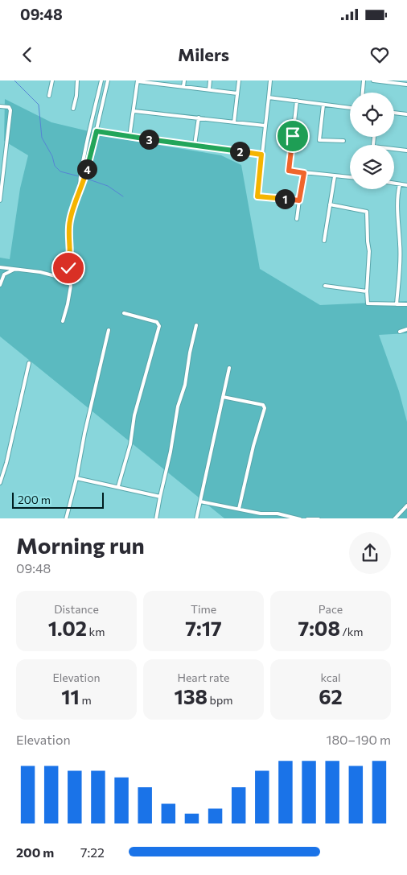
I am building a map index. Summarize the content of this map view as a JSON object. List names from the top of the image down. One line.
{"scale_bar":"200 m","page":{"status":"09:48","header":"Milers","pins":["3","2","4","1"],"scale":"200 m","heading":["Morning run","09:48"],"stats":[["Distance","1.02 km"],["Time","7:17"],["Pace","7:08 /km"],["Elevation","11 m"],["Heart rate","138 bpm"],["kcal","62"]],"chart":["Elevation","180–190 m"],"list":[{"name":"200 m","note":"7:22"}]}}
